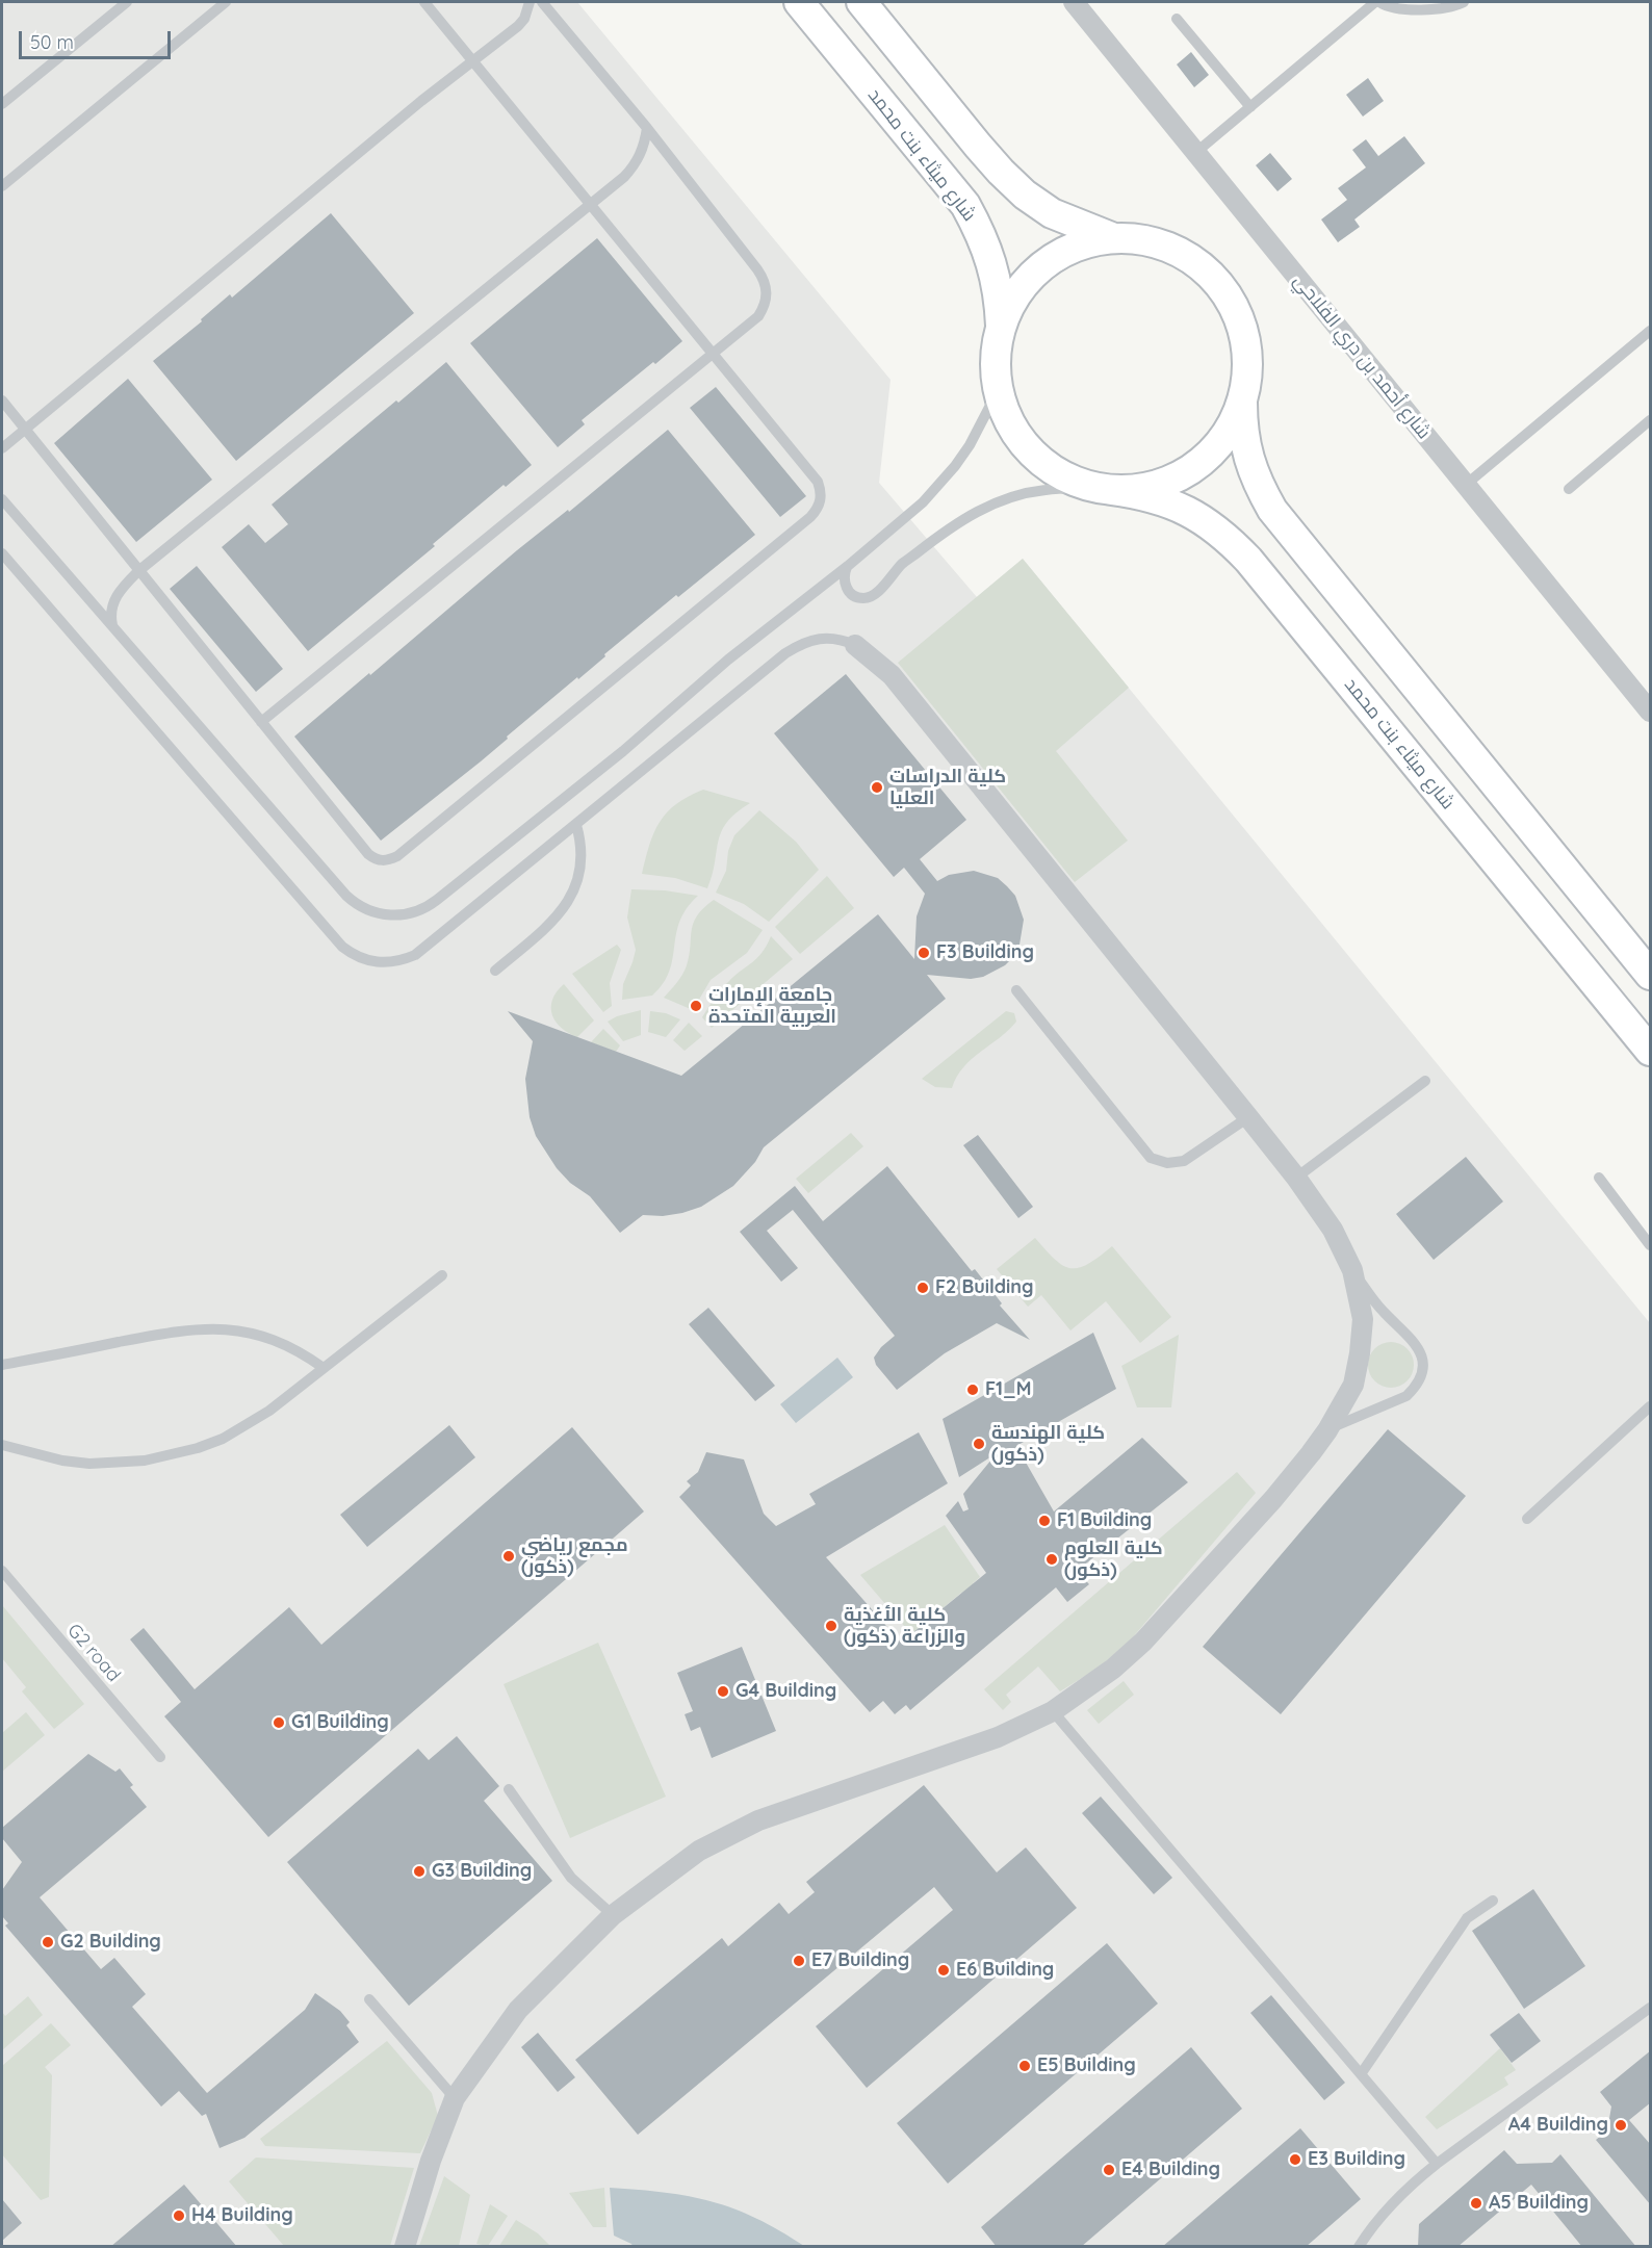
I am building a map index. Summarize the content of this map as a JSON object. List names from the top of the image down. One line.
{"streets":{"main road":["شارع ميثاء بنت محمد"],"street":["شارع أحمد بن دري الفلاحي"],"lane":["G2 road"]},"places":["كلية الدراسات العليا","F3 Building","جامعة الإمارات العربية المتحدة","F2 Building","F1_M","كلية الهندسة (ذكور)","F1 Building","مجمع رياضي (ذكور)","كلية العلوم (ذكور)","كلية الأغذية والزراعة (ذكور)","G4 Building","G1 Building","G3 Building","G2 Building","E7 Building","E6 Building","E5 Building","A4 Building","E3 Building","E4 Building","A5 Building","H4 Building"],"scale_bar":"50 m"}
